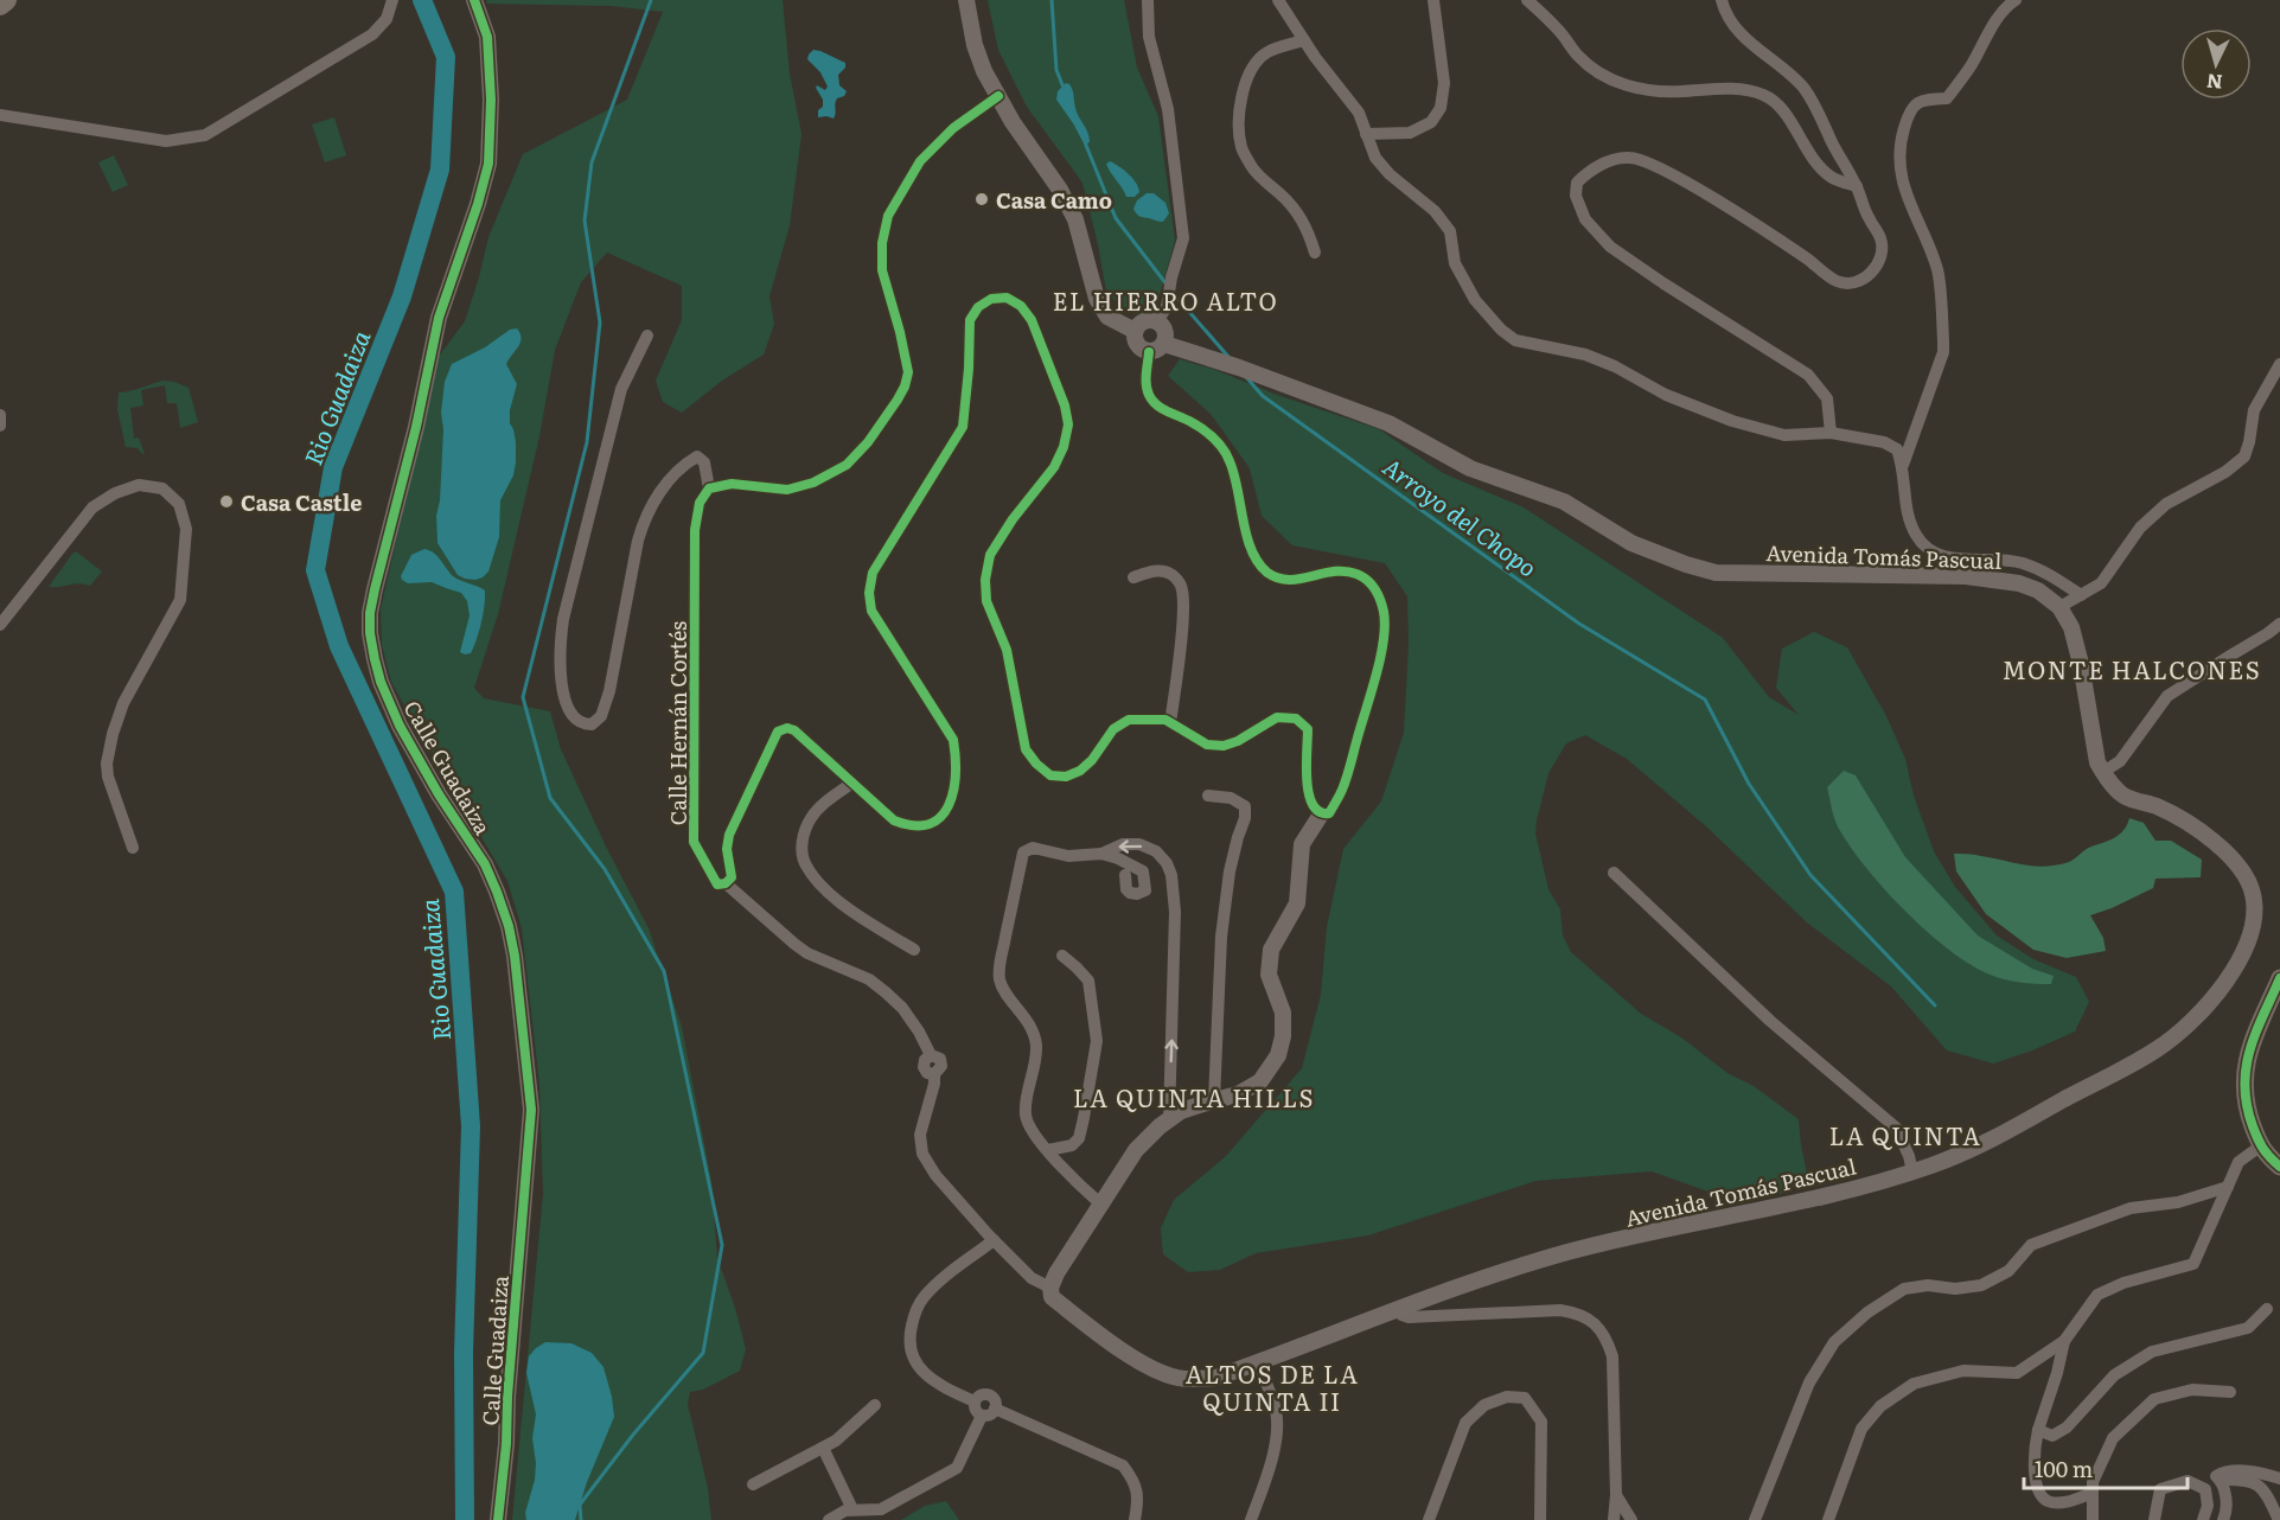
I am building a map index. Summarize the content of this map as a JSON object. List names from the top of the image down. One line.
{"streets":{"street":["Avenida Tomás Pascual","Calle Hernán Cortés","Calle Guadaiza"]},"districts":["EL HIERRO ALTO","MONTE HALCONES","LA QUINTA HILLS","LA QUINTA","ALTOS DE LA QUINTA II"],"water":["Rio Guadaiza","Arroyo del Chopo"],"places":["Casa Camo","Casa Castle"],"scale_bar":"100 m","north":"bottom"}
